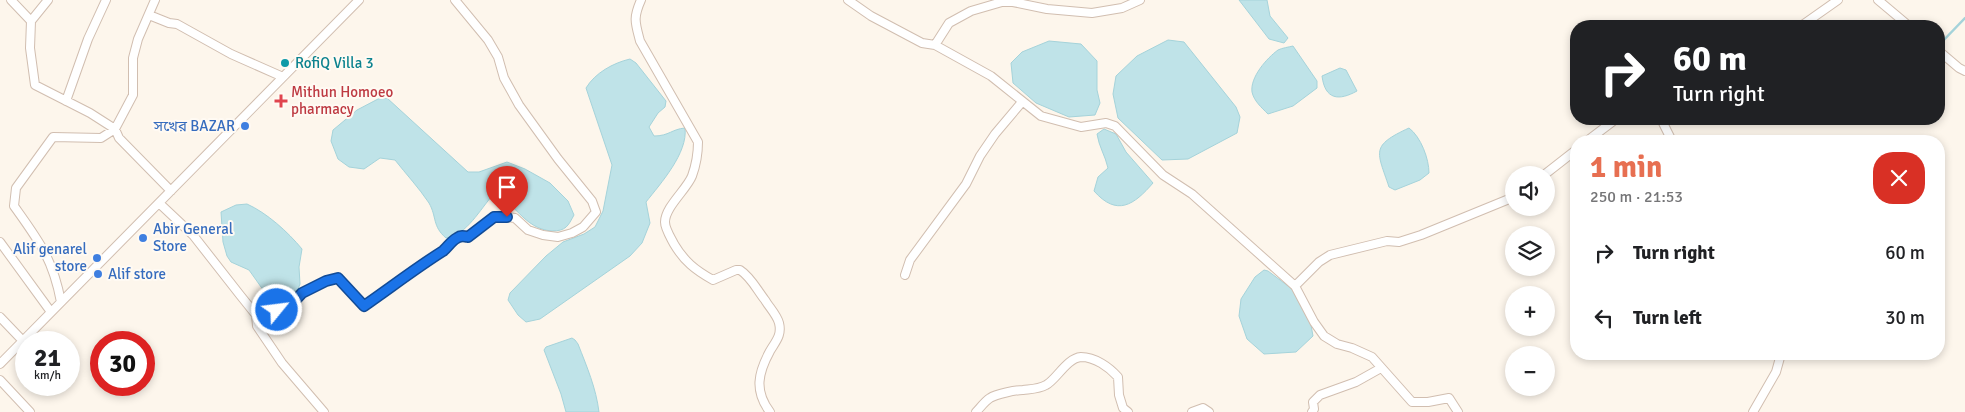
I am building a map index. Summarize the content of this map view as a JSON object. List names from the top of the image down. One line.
{"places":{"other":["RofiQ Villa 3","সখের BAZAR","Abir General Store","Alif genarel store","Alif store"],"health":["Mithun Homoeo pharmacy"]},"page":{"turn":["60 m","Turn right"],"heading":["1 min","250 m · 21:53"],"map_buttons":["+","−"],"list":[{"name":"Turn right","value":"60 m"},{"name":"Turn left","value":"30 m"}],"speed":"21 km/h","limit":"30"}}
